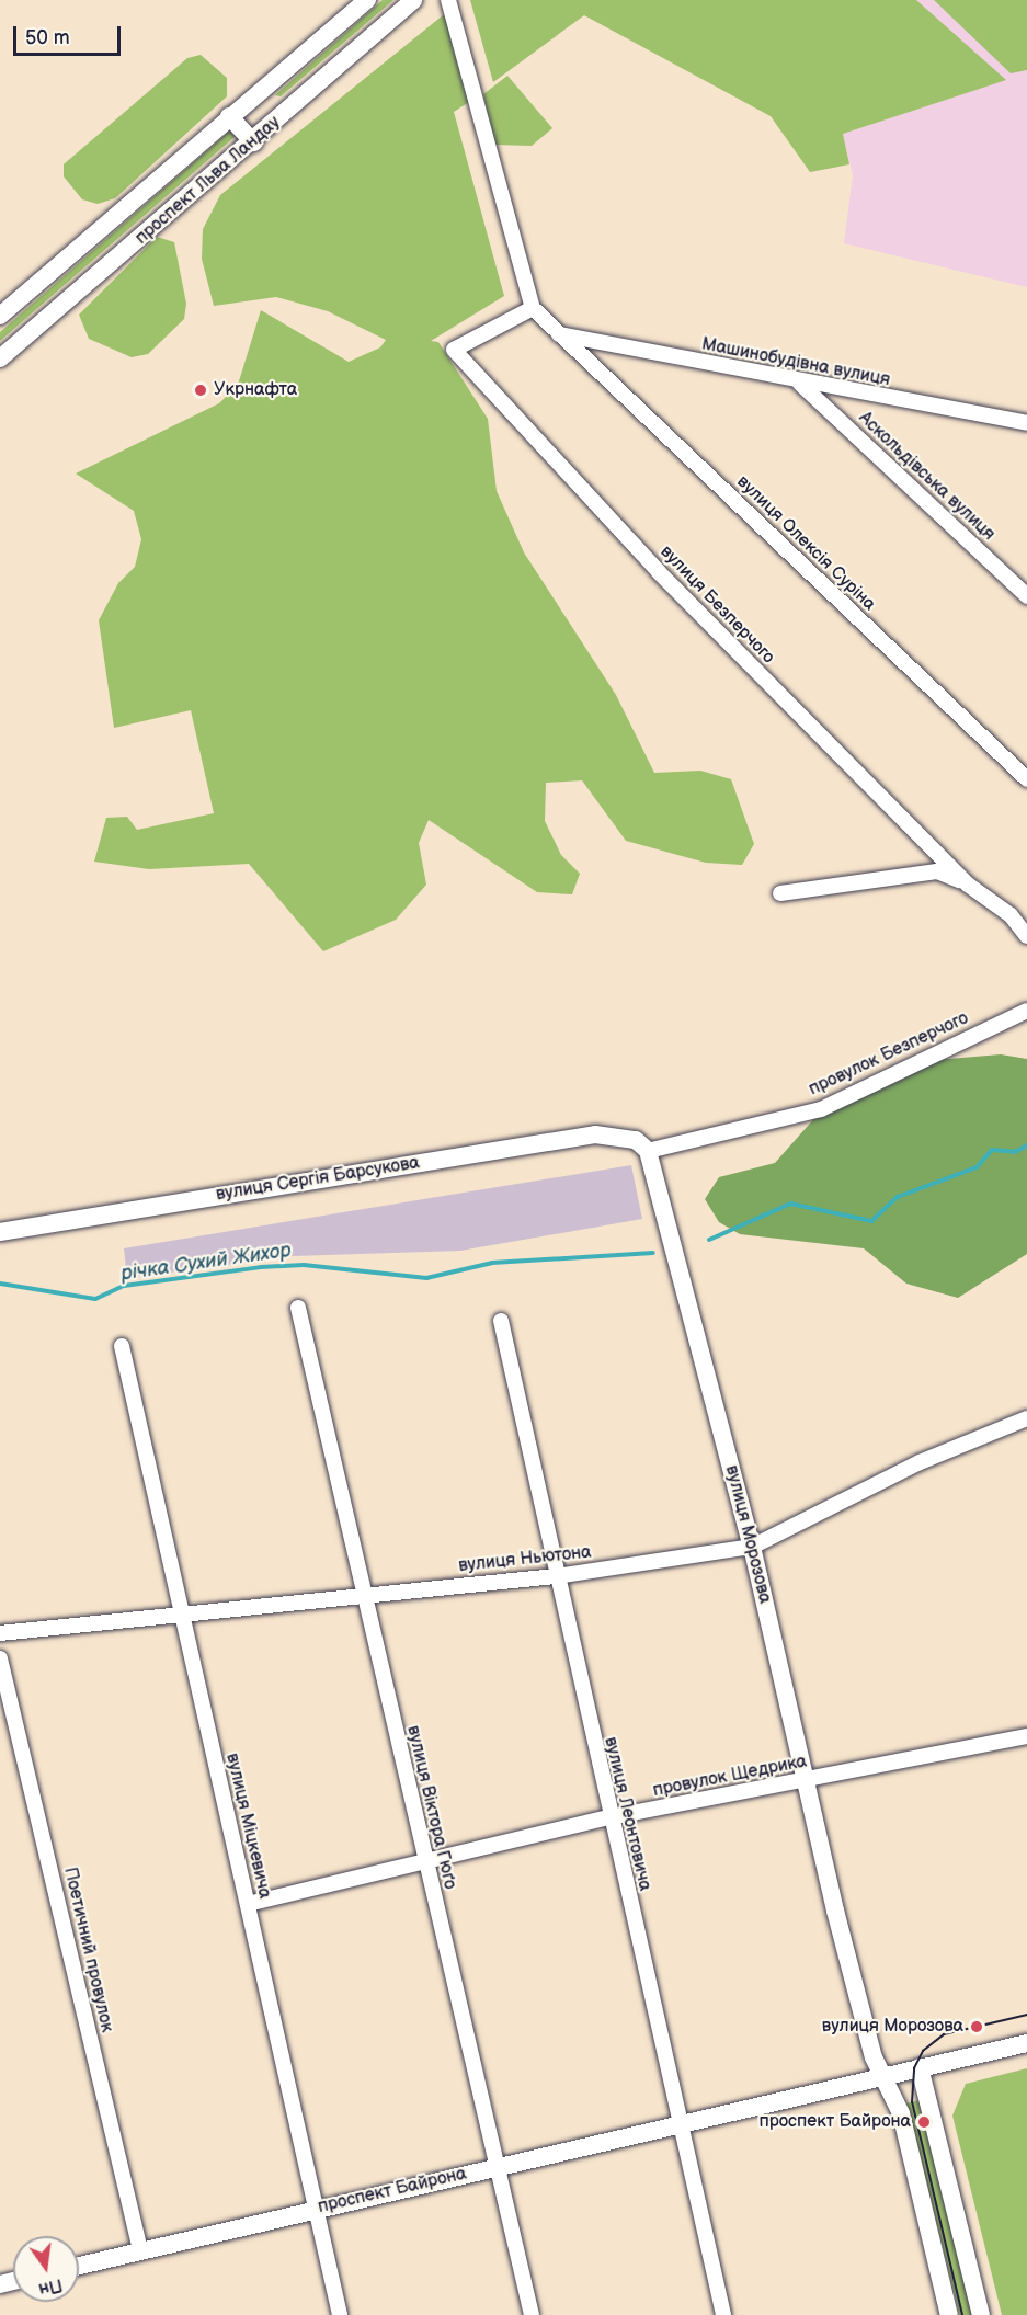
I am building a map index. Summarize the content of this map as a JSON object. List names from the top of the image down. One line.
{"streets":{"main road":["проспект Льва Ландау","вулиця Сергія Барсукова","вулиця Морозова","проспект Байрона"],"street":["Машинобудівна вулиця","Аскольдівська вулиця","вулиця Олексія Суріна","вулиця Безперчого","провулок Безперчого","вулиця Ньютона","провулок Щедрика","вулиця Віктора Гюґо","вулиця Леонтовича","вулиця Міцкевича","Поетичний провулок"]},"crossings":[["Машинобудівна вулиця","Аскольдівська вулиця"],["Машинобудівна вулиця","вулиця Олексія Суріна"],["вулиця Олексія Суріна","вулиця Безперчого"],["провулок Безперчого","вулиця Сергія Барсукова"],["провулок Безперчого","вулиця Морозова"],["вулиця Сергія Барсукова","вулиця Морозова"],["вулиця Морозова","вулиця Ньютона"],["вулиця Морозова","провулок Щедрика"],["вулиця Морозова","проспект Байрона"],["вулиця Ньютона","вулиця Віктора Гюґо"],["вулиця Ньютона","вулиця Леонтовича"],["вулиця Ньютона","вулиця Міцкевича"],["провулок Щедрика","вулиця Віктора Гюґо"],["провулок Щедрика","вулиця Леонтовича"],["провулок Щедрика","вулиця Міцкевича"],["вулиця Віктора Гюґо","проспект Байрона"],["вулиця Леонтовича","проспект Байрона"],["вулиця Міцкевича","проспект Байрона"],["Поетичний провулок","проспект Байрона"]],"water":["річка Сухий Жихор"],"places":["Укрнафта","вулиця Морозова","проспект Байрона"],"scale_bar":"50 m","north":"bottom"}
